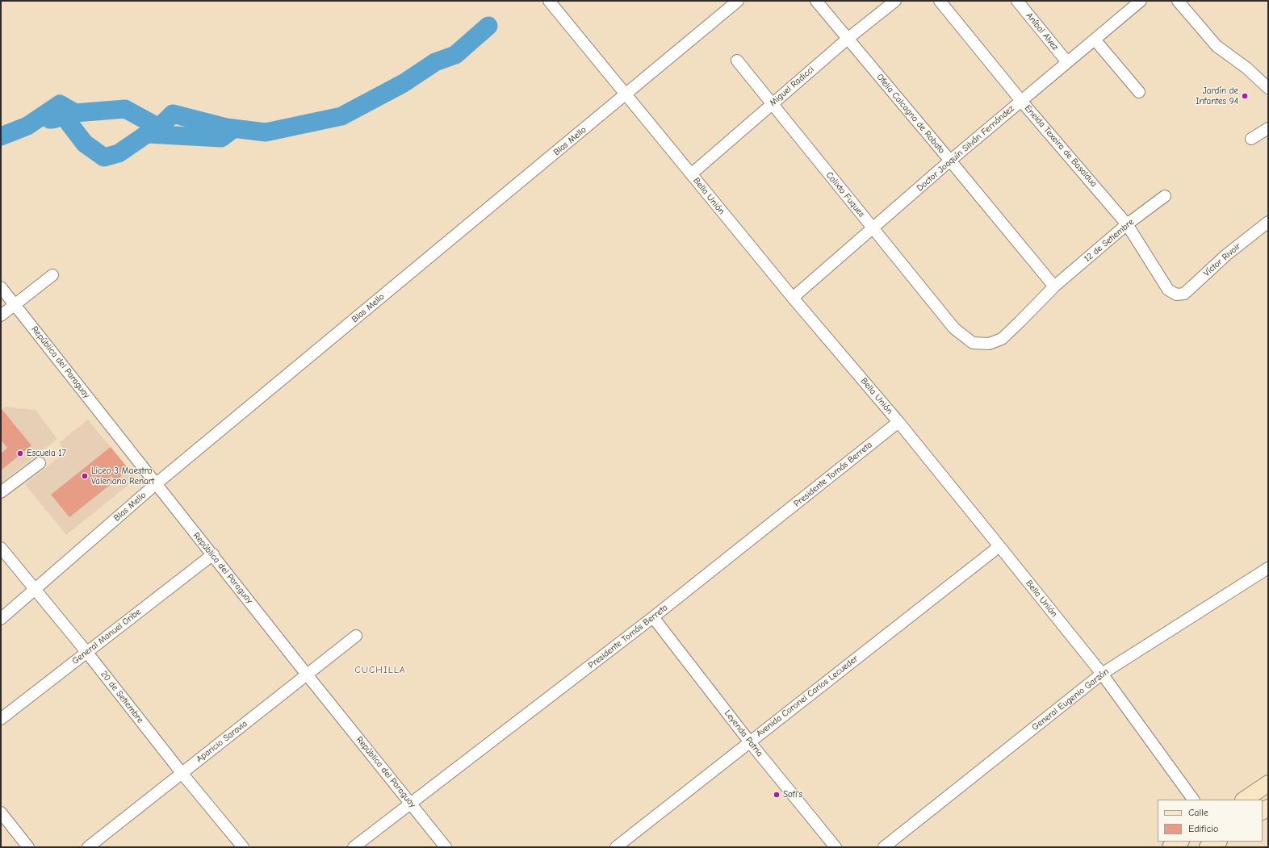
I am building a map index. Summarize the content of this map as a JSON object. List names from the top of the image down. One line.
{"streets":{"street":["Aníbal Alvez","Miguel Radicci","Ofelia Calcagno de Robato","Blas Mello","Eneida Texeira de Basaldua","Doctor Joaquín Silván Fernández","Calixto Fuques","Bella Unión","12 de Setiembre","Víctor Rivoir","República del Paraguay","Presidente Tomás Berreta","General Manuel Oribe","Avenida Coronel Carlos Lecueder","20 de Setiembre","General Eugenio Garzón","Leyenda Patria","Aparicio Saravia"]},"crossings":[["Aníbal Alvez","Doctor Joaquín Silván Fernández"],["Miguel Radicci","Ofelia Calcagno de Robato"],["Miguel Radicci","Calixto Fuques"],["Miguel Radicci","Bella Unión"],["Ofelia Calcagno de Robato","Doctor Joaquín Silván Fernández"],["Ofelia Calcagno de Robato","12 de Setiembre"],["Blas Mello","Bella Unión"],["Blas Mello","República del Paraguay"],["Blas Mello","20 de Setiembre"],["Eneida Texeira de Basaldua","Doctor Joaquín Silván Fernández"],["Eneida Texeira de Basaldua","12 de Setiembre"],["Eneida Texeira de Basaldua","Víctor Rivoir"],["Doctor Joaquín Silván Fernández","Calixto Fuques"],["Doctor Joaquín Silván Fernández","Bella Unión"],["Calixto Fuques","12 de Setiembre"],["Bella Unión","Presidente Tomás Berreta"],["Bella Unión","Avenida Coronel Carlos Lecueder"],["Bella Unión","General Eugenio Garzón"],["República del Paraguay","Presidente Tomás Berreta"],["República del Paraguay","General Manuel Oribe"],["República del Paraguay","Aparicio Saravia"],["Presidente Tomás Berreta","Leyenda Patria"],["General Manuel Oribe","20 de Setiembre"],["Avenida Coronel Carlos Lecueder","Leyenda Patria"],["20 de Setiembre","Aparicio Saravia"]],"districts":["CUCHILLA"],"places":["Jardín de Infantes 94","Escuela 17","Liceo 3 Maestro Valeriano Renart","Sofi's"],"legend":["Calle","Edificio"]}
